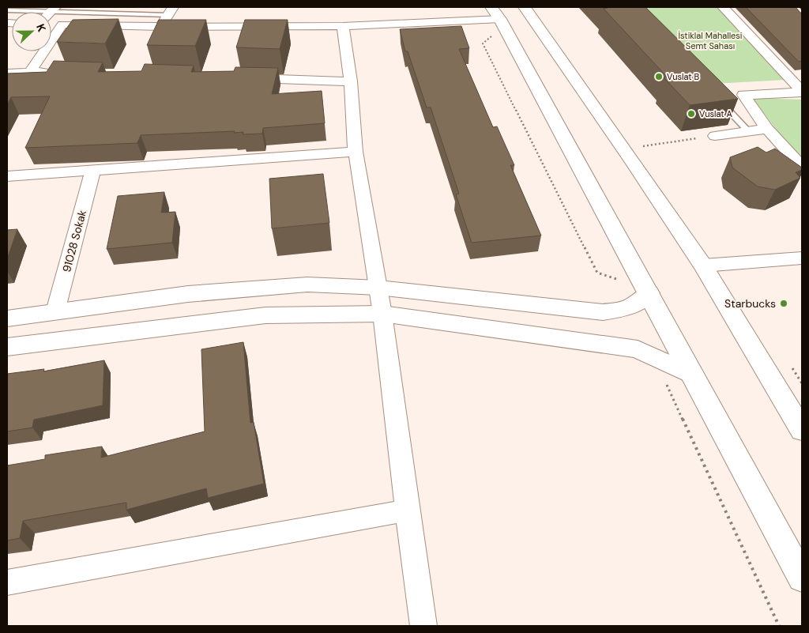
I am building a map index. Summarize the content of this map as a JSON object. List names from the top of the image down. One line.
{"streets":{"street":["91028 Sokak"]},"parks":["İstiklal Mahallesi Semt Sahası"],"places":["Vuslat B","Vuslat A","Starbucks"],"north":"right"}
